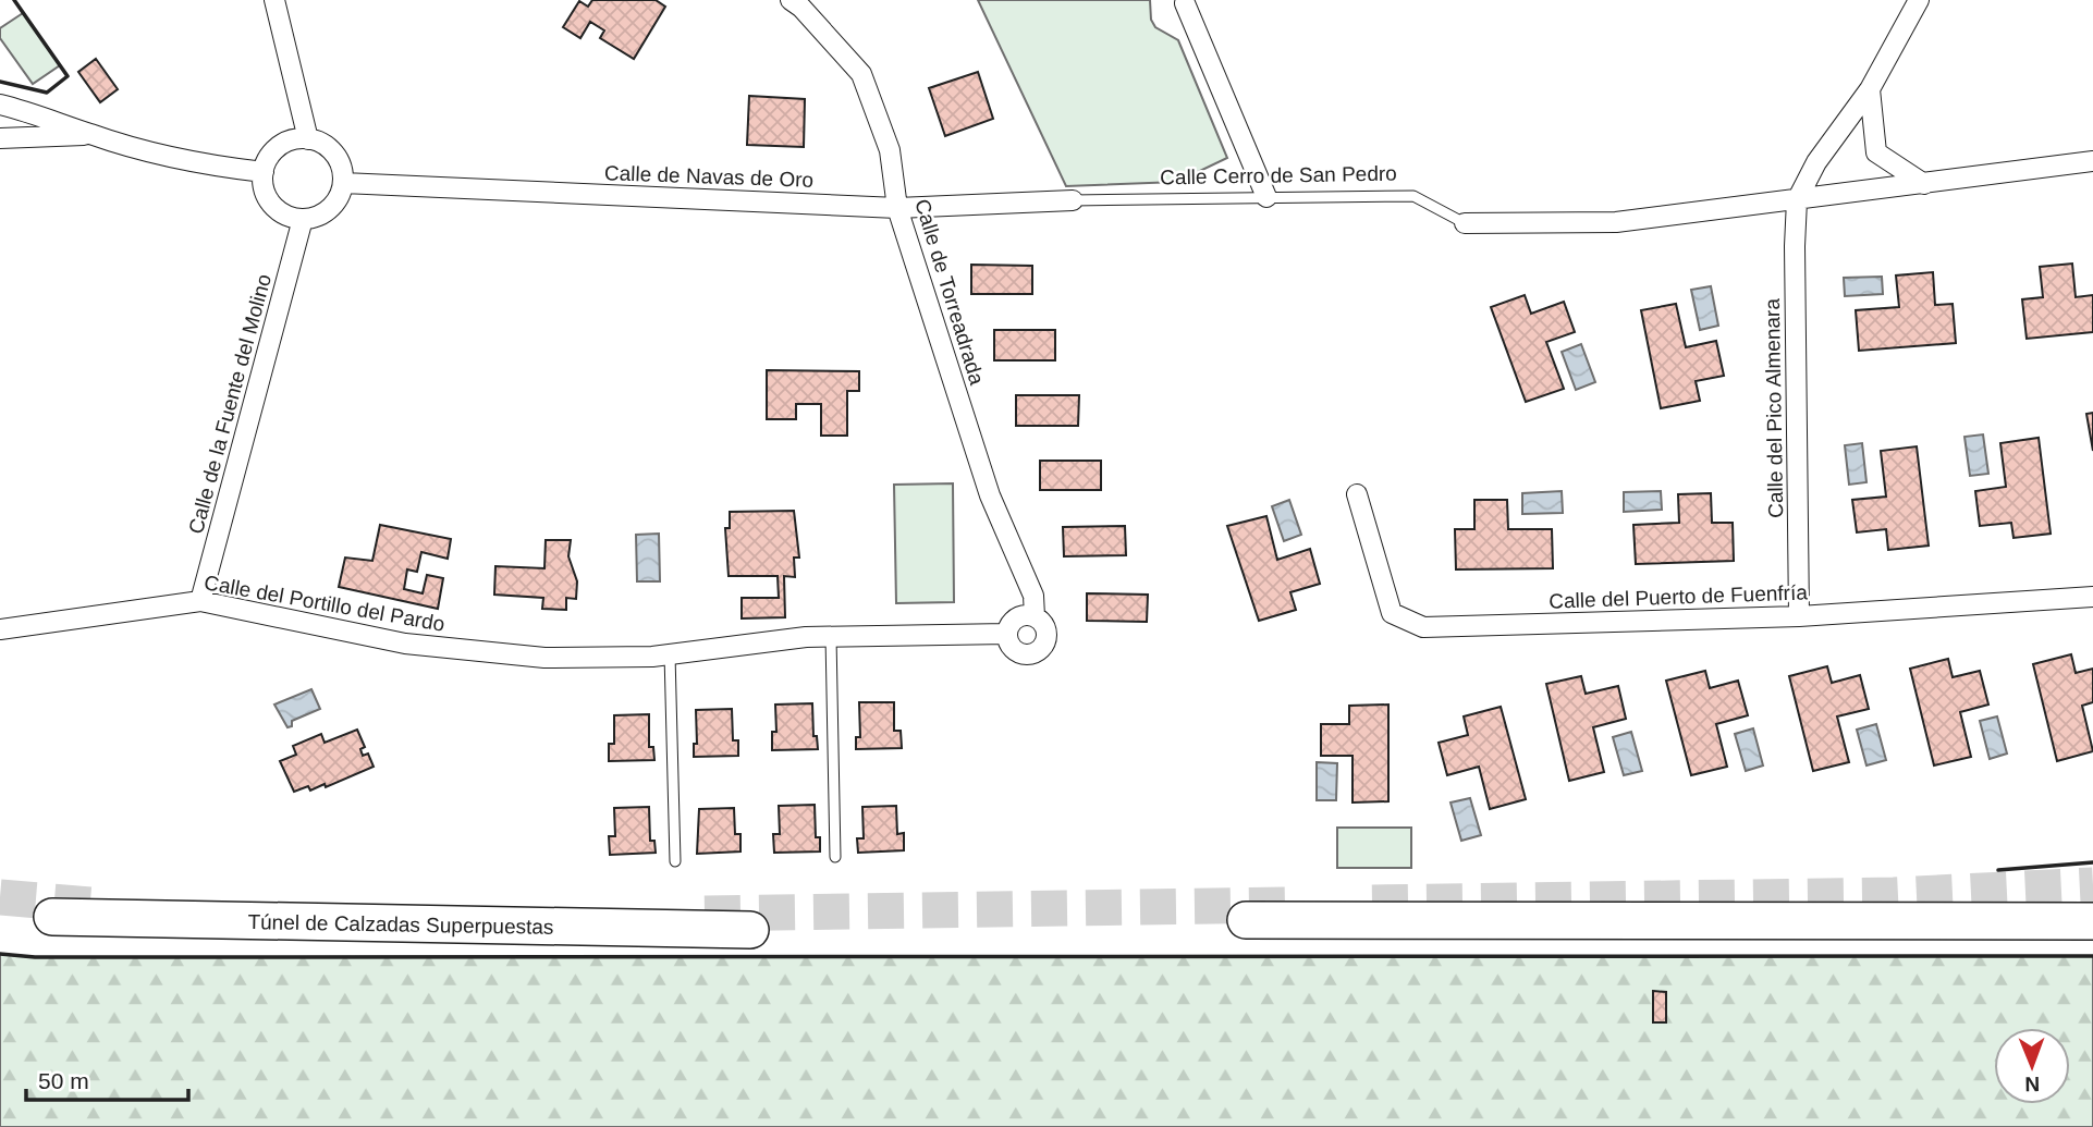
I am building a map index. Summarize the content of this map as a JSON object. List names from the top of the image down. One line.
{"streets":{"highway":["Túnel de Calzadas Superpuestas"],"street":["Calle Cerro de San Pedro","Calle de Navas de Oro","Calle de Torreadrada","Calle de la Fuente del Molino","Calle del Pico Almenara","Calle del Puerto de Fuenfría","Calle del Portillo del Pardo"]},"crossings":[["Calle Cerro de San Pedro","Calle de Navas de Oro"],["Calle Cerro de San Pedro","Calle del Pico Almenara"],["Calle de Navas de Oro","Calle de Torreadrada"],["Calle de Navas de Oro","Calle de la Fuente del Molino"],["Calle de Torreadrada","Calle del Portillo del Pardo"],["Calle de la Fuente del Molino","Calle del Portillo del Pardo"],["Calle del Pico Almenara","Calle del Puerto de Fuenfría"]],"scale_bar":"50 m","north":"bottom"}
